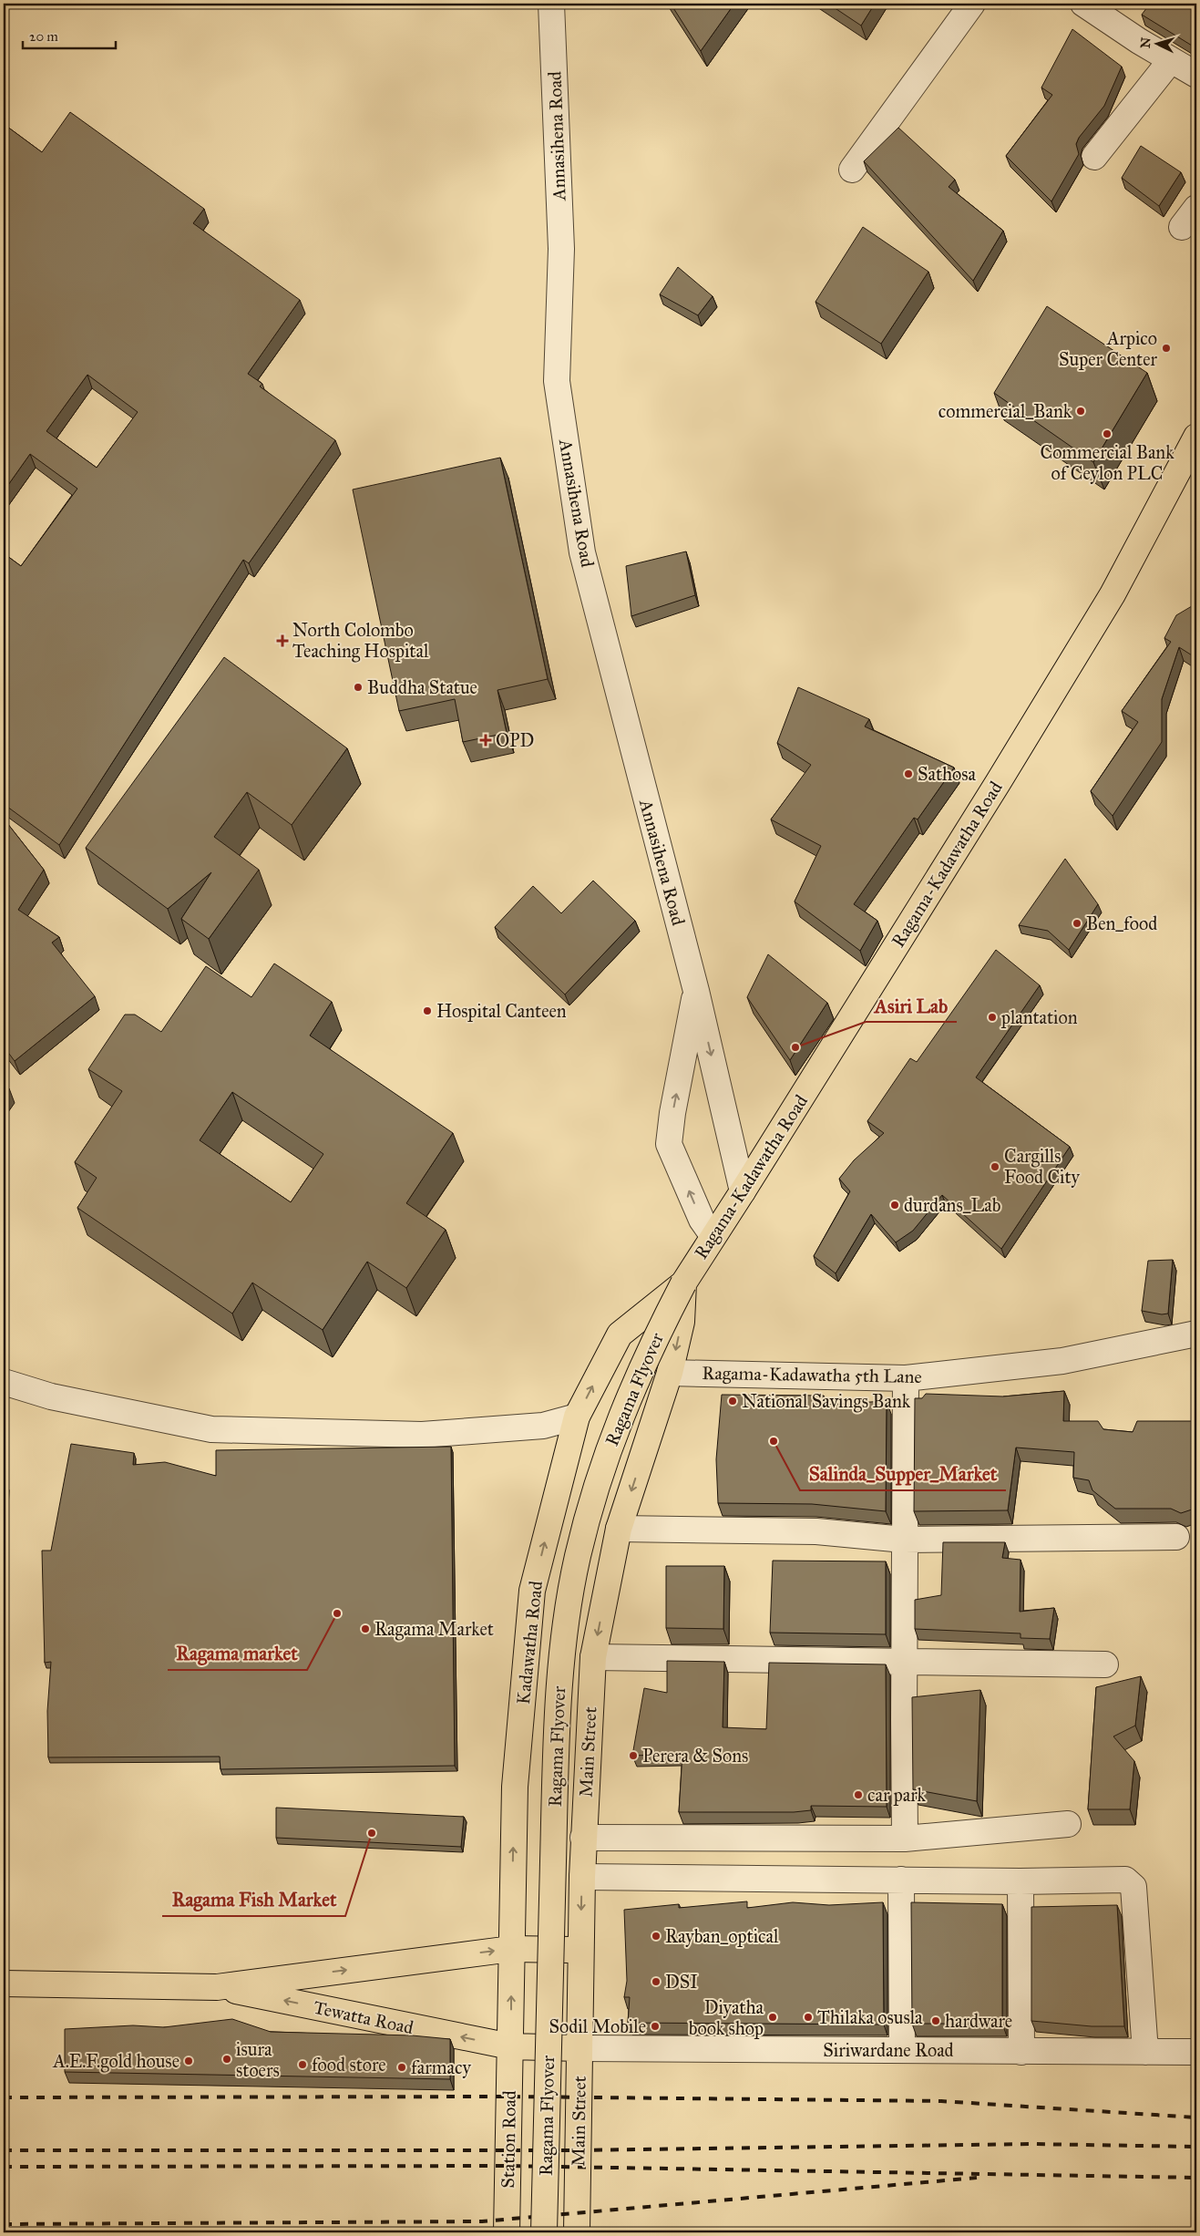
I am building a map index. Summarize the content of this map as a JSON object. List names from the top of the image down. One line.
{"streets":{"main road":["Ragama-Kadawatha Road","Ragama Flyover","Kadawatha Road","Main Street","Tewatta Road","Station Road"],"street":["Annasihena Road","Ragama-Kadawatha 5th Lane","Siriwardane Road"]},"crossings":[["Annasihena Road","Ragama-Kadawatha Road"],["Ragama-Kadawatha Road","Ragama Flyover"],["Ragama-Kadawatha Road","Kadawatha Road"],["Ragama-Kadawatha Road","Main Street"],["Ragama-Kadawatha 5th Lane","Main Street"],["Ragama Flyover","Kadawatha Road"],["Ragama Flyover","Main Street"],["Kadawatha Road","Main Street"],["Kadawatha Road","Tewatta Road"],["Kadawatha Road","Station Road"],["Main Street","Tewatta Road"],["Main Street","Siriwardane Road"],["Tewatta Road","Siriwardane Road"],["Tewatta Road","Station Road"]],"one_way":["Kadawatha Road","Main Street"],"places":{"other":["Arpico Super Center","commercial_Bank","Commercial Bank of Ceylon PLC","Buddha Statue","Sathosa","Ben_food","Hospital Canteen","plantation","Asiri Lab","Cargills Food City","durdans_Lab","National Savings Bank","Salinda_Supper_Market","Ragama market","Ragama Market","Perera & Sons","car park","Ragama Fish Market","Rayban_optical","DSI","Diyatha book shop","Thilaka osusla","hardware","Sodil Mobile","isura stoers","A.E.F.gold house","food store","farmacy"],"health":["North Colombo Teaching Hospital","OPD"]},"scale_bar":"20 m","north":"left"}
